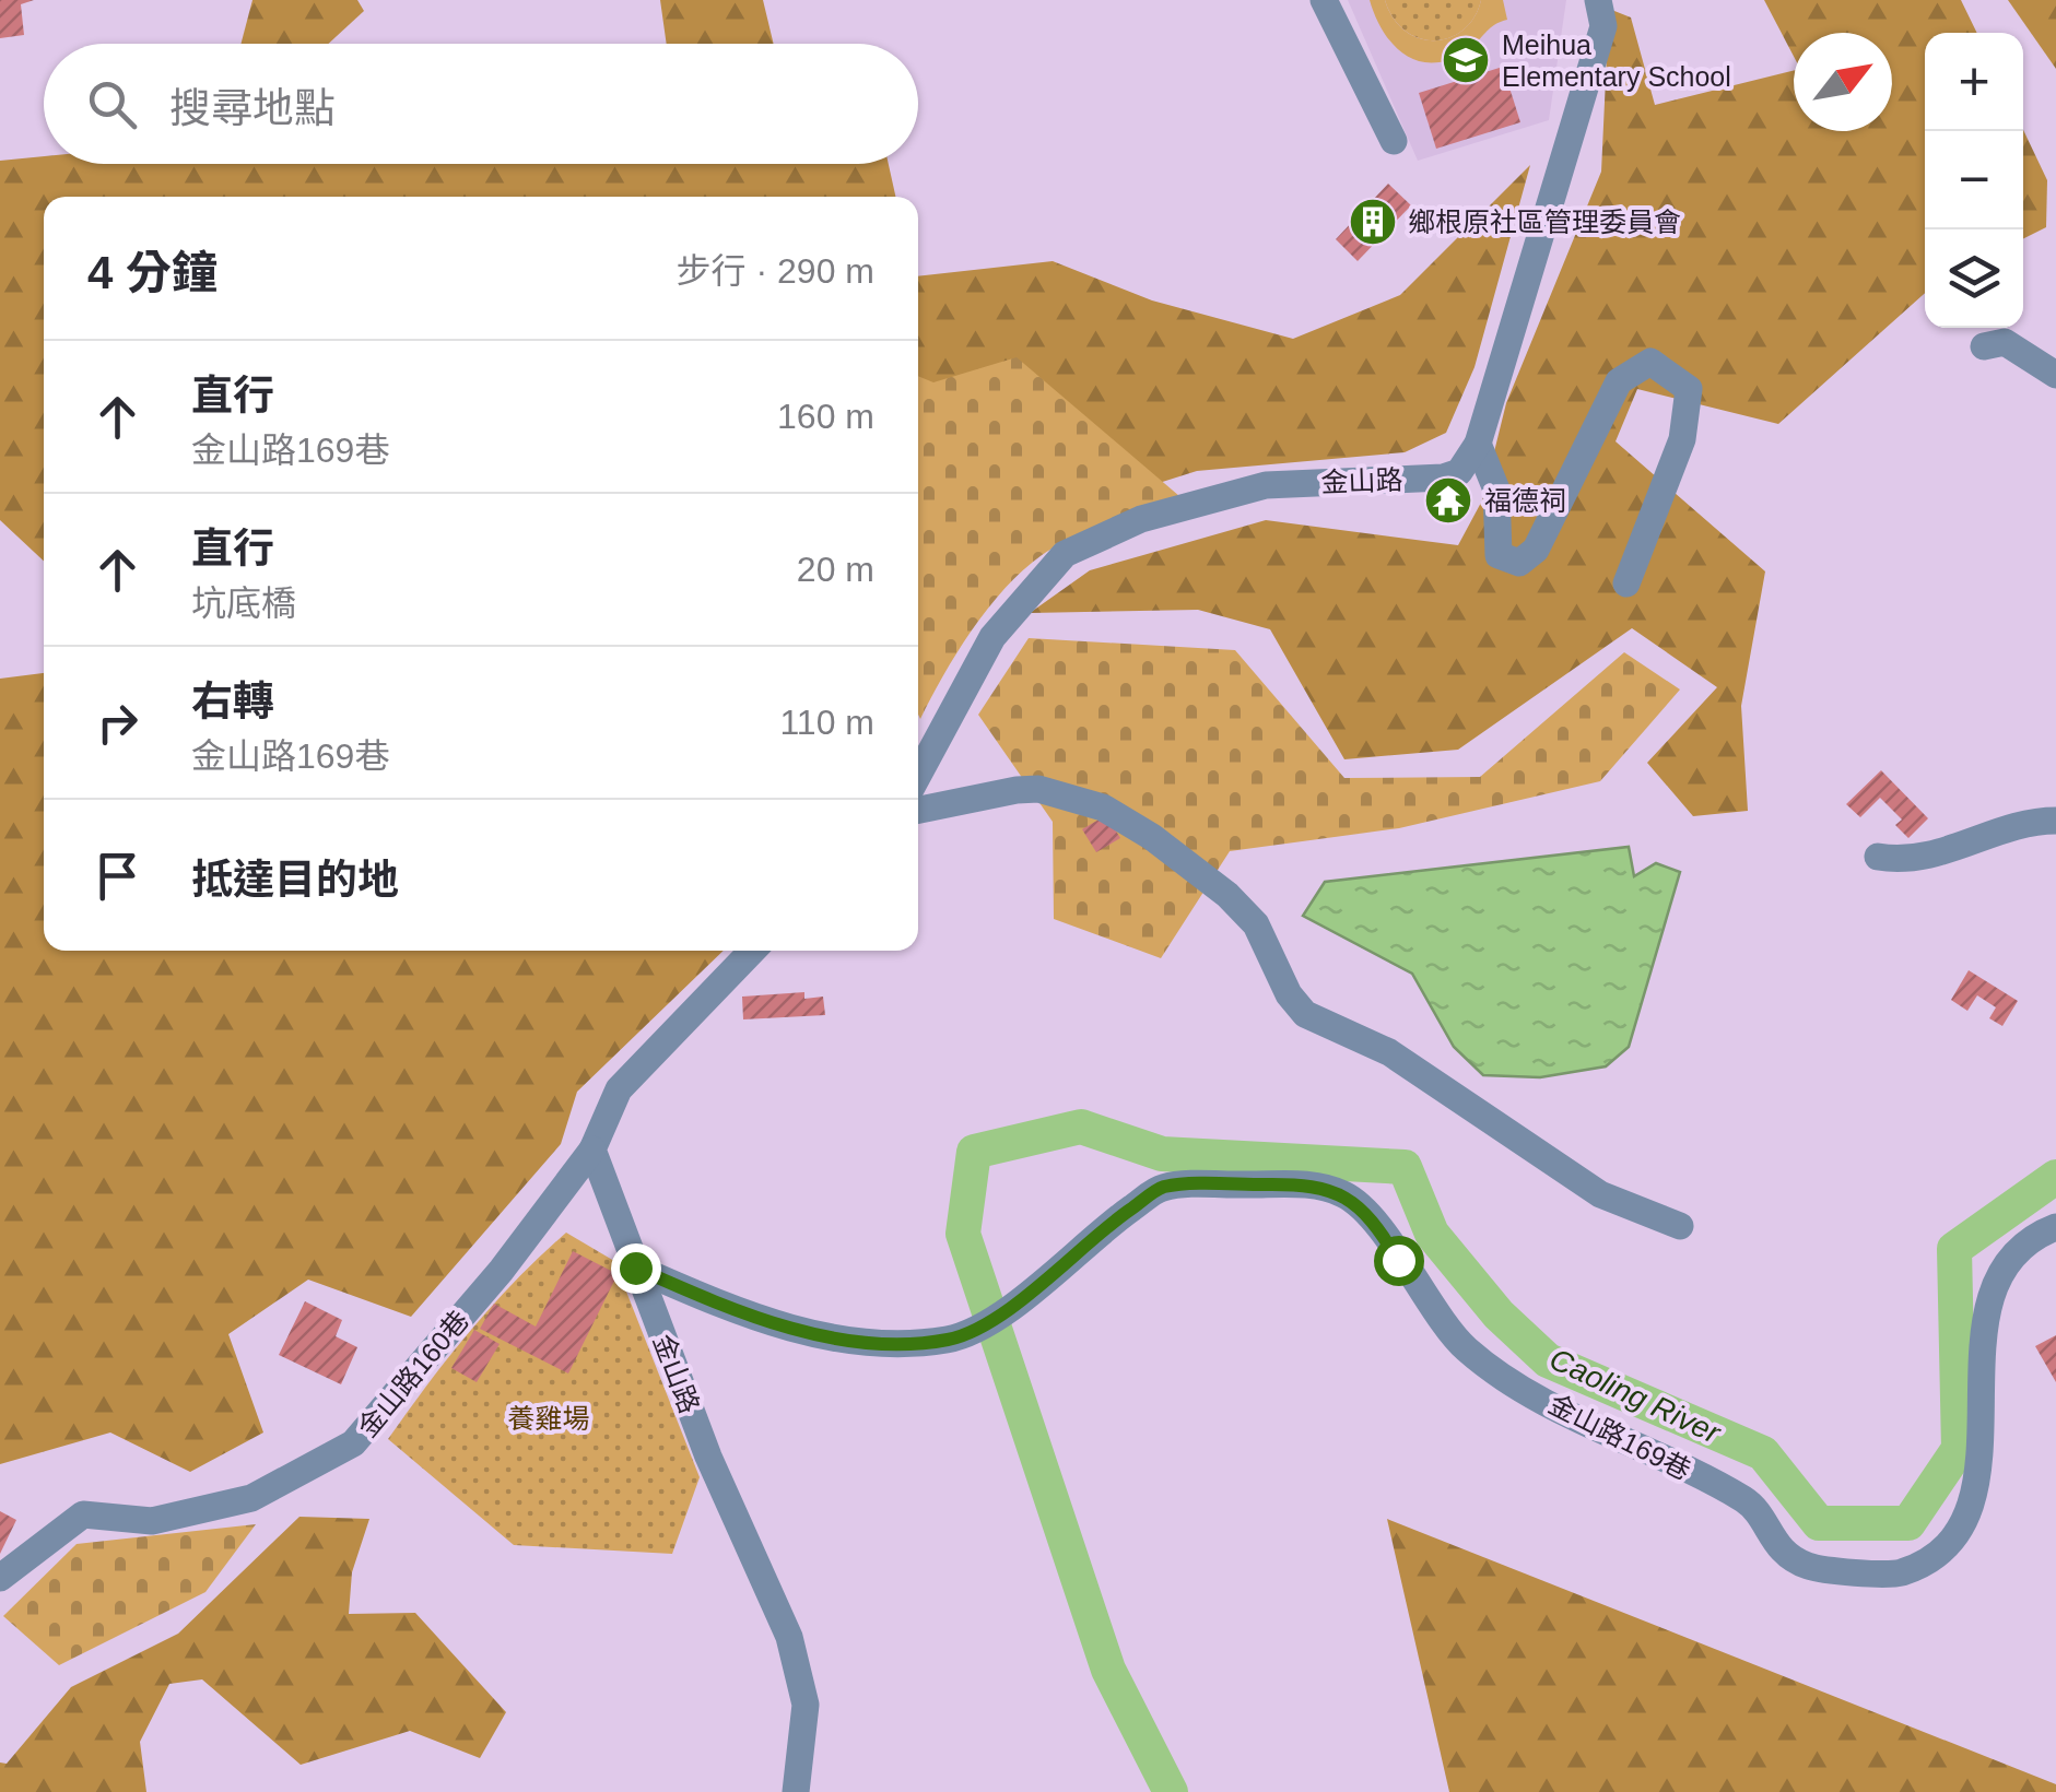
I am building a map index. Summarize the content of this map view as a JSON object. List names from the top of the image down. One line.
{"streets":{"street":["金山路","金山路160巷","金山路169巷"]},"crossings":[["金山路","金山路160巷"],["金山路","金山路169巷"]],"water":["Caoling River"],"parks":["養雞場"],"places":{"school or university":["Meihua Elementary School"],"building":["鄉根原社區管理委員會"],"temple":["福德祠"]},"north":"top right","page":{"map_buttons":["+","−"],"search":"搜尋地點","heading":["4 分鐘","步行 · 290 m"],"list":[["直行","金山路169巷","160 m"],["直行","坑底橋","20 m"],["右轉","金山路169巷","110 m"],"抵達目的地"]}}
